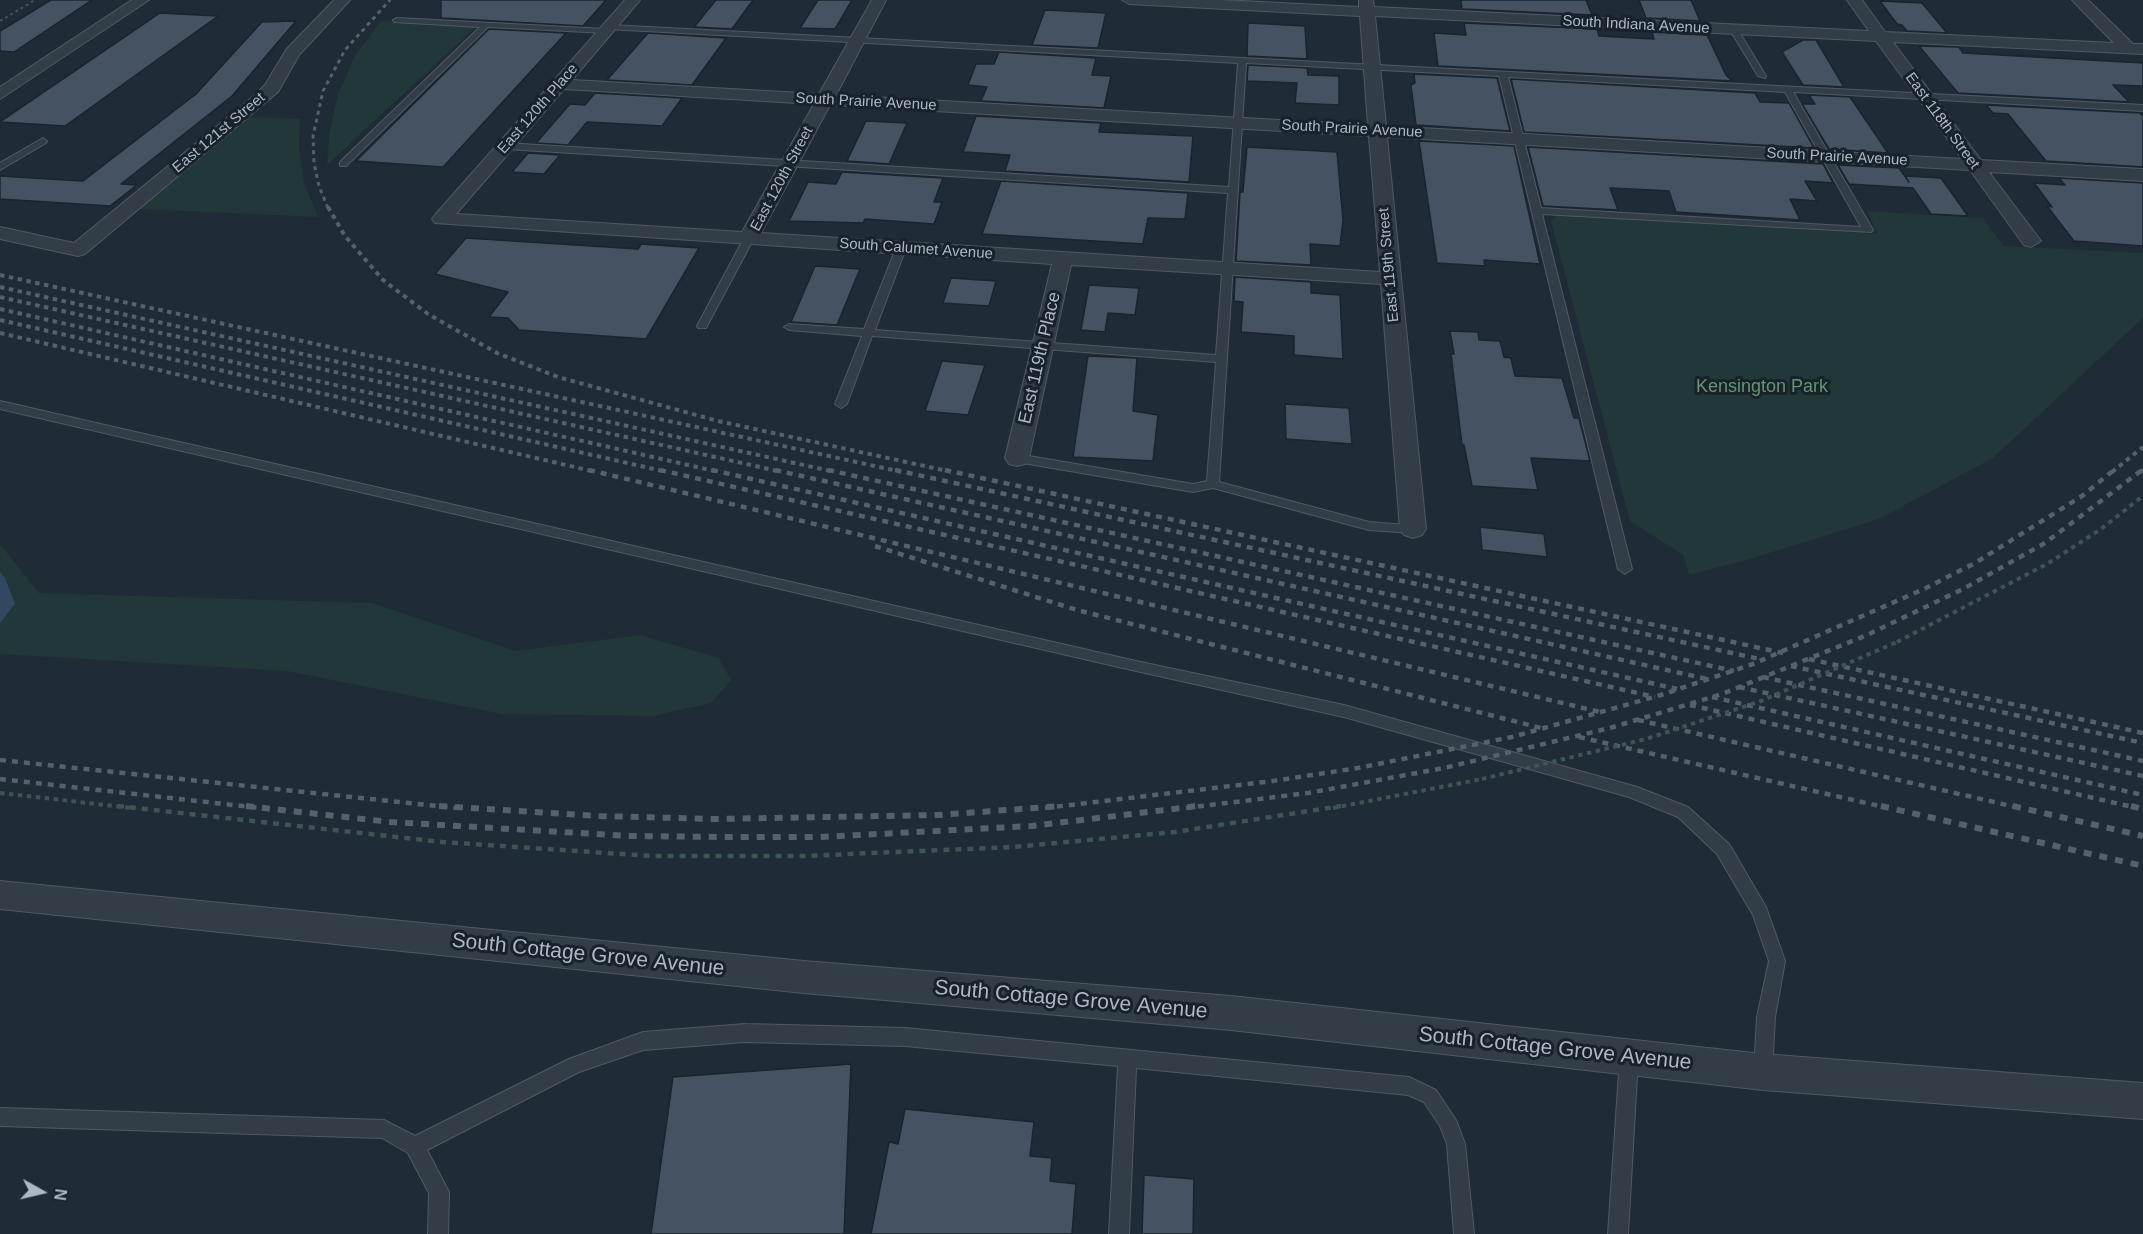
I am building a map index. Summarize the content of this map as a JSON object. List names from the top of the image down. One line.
{"streets":{"street":["South Indiana Avenue","South Prairie Avenue","East 120th Place","East 118th Street","East 121st Street","East 120th Street","South Calumet Avenue","East 119th Street","East 119th Place","South Cottage Grove Avenue"]},"crossings":[["South Indiana Avenue","East 118th Street"],["South Indiana Avenue","East 119th Street"],["South Prairie Avenue","East 120th Place"],["South Prairie Avenue","East 118th Street"],["South Prairie Avenue","East 120th Street"],["South Prairie Avenue","East 119th Street"],["East 120th Place","South Calumet Avenue"],["East 120th Street","South Calumet Avenue"],["South Calumet Avenue","East 119th Street"],["South Calumet Avenue","East 119th Place"]],"parks":["Kensington Park"],"north":"right"}
